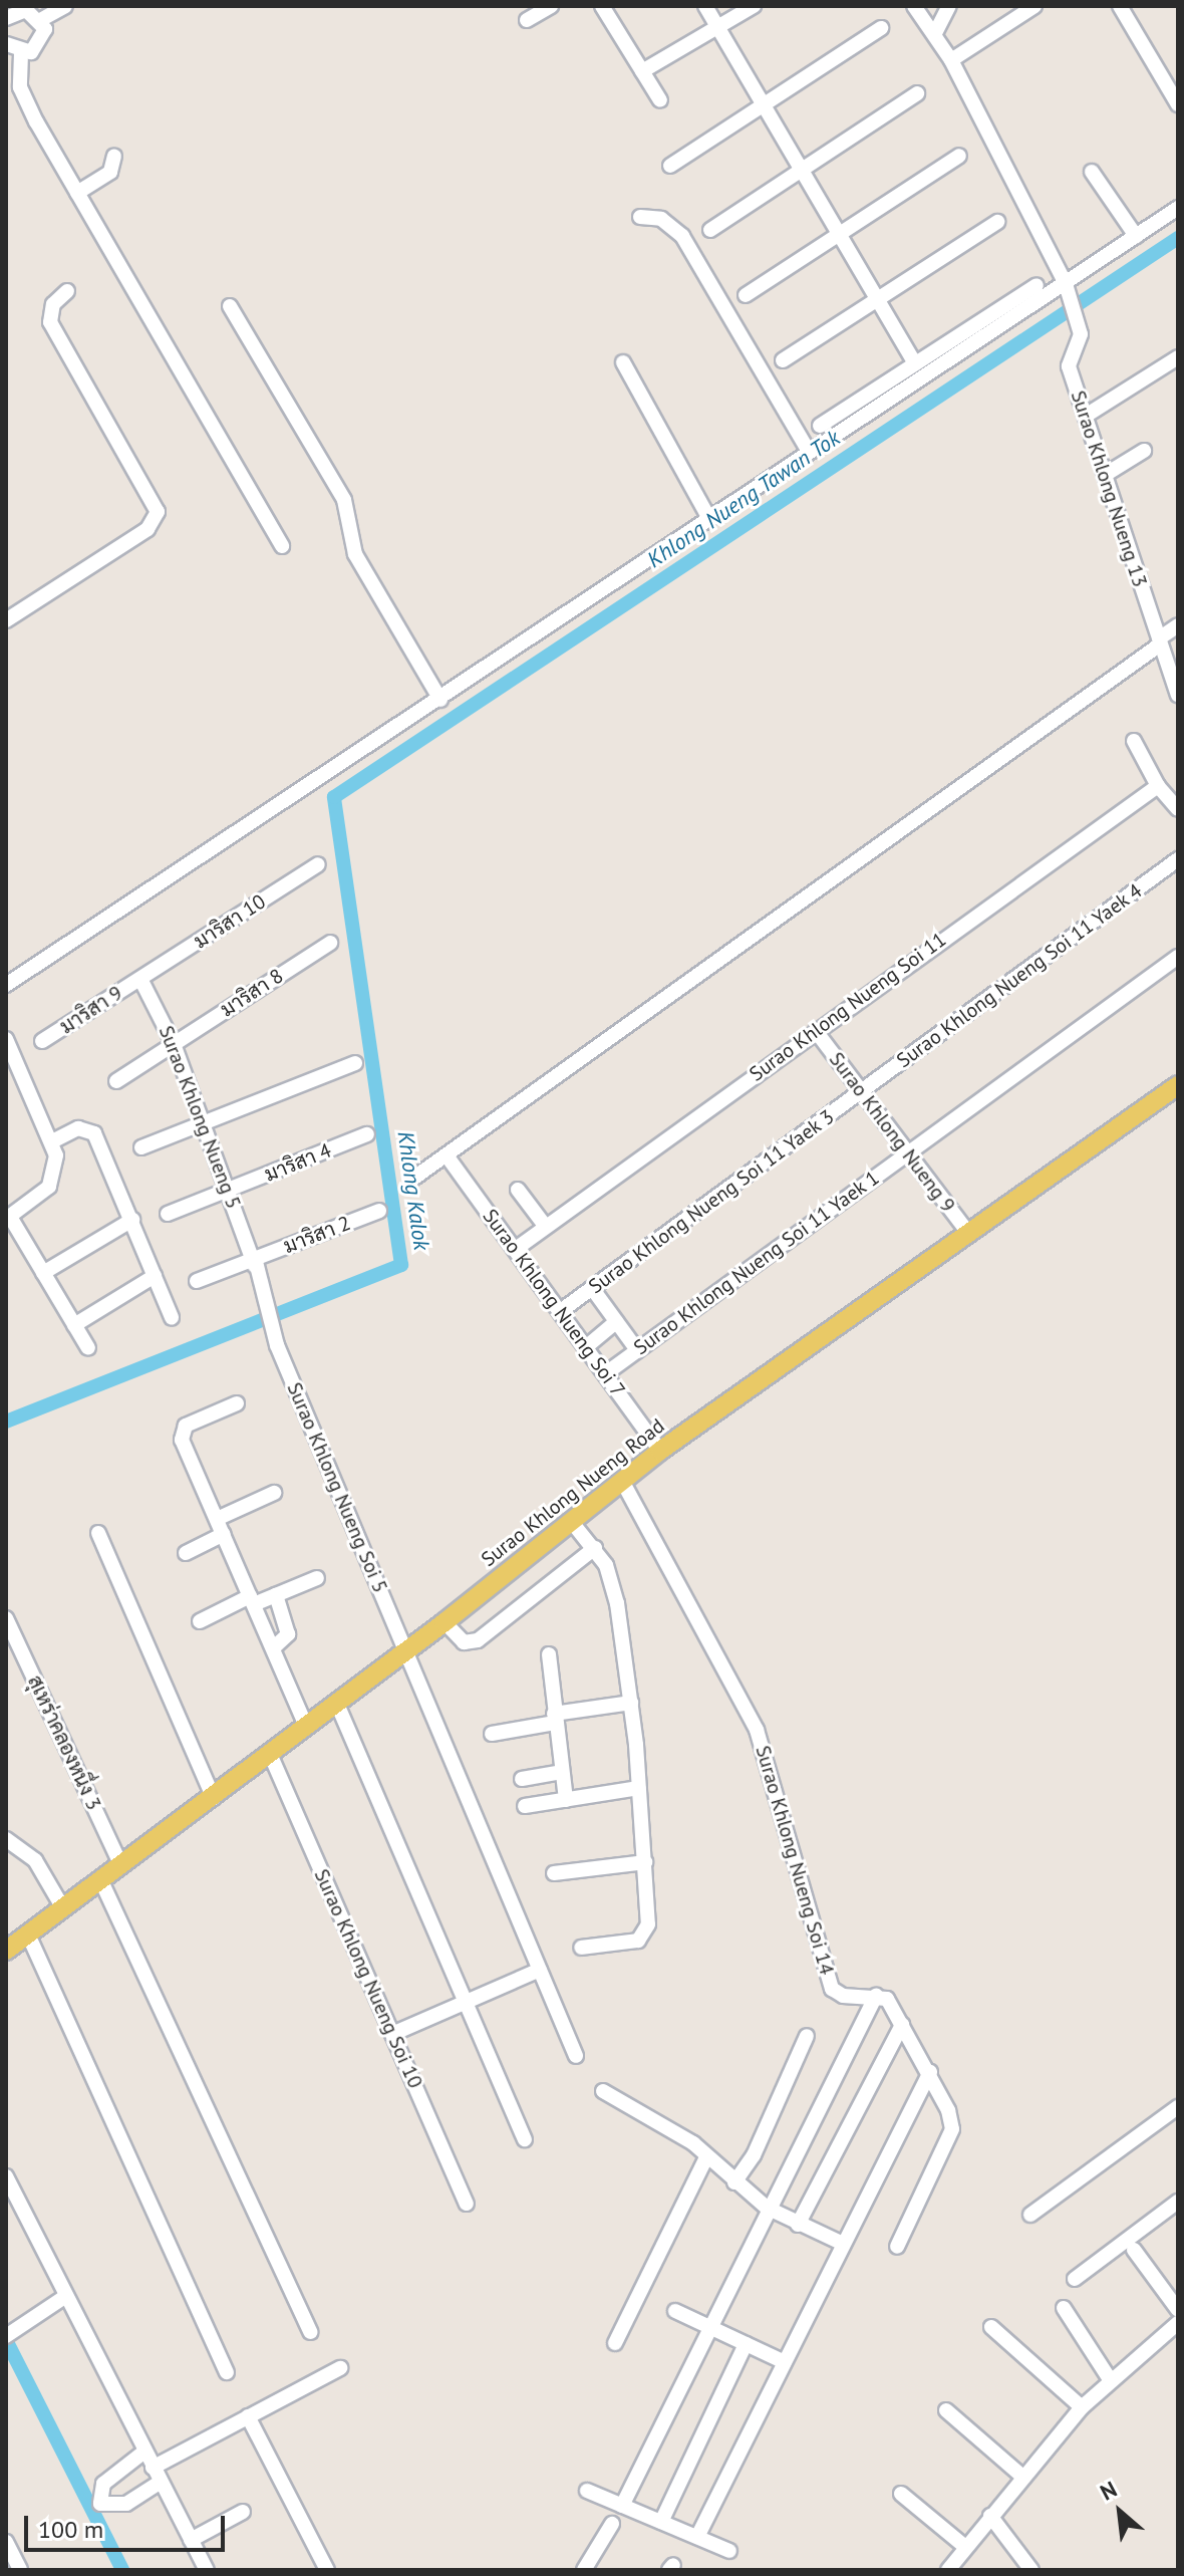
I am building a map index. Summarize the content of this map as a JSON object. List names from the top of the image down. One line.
{"streets":{"main road":["Surao Khlong Nueng Road"],"street":["Surao Khlong Nueng 13","มาริสา 10","Surao Khlong Nueng Soi 11 Yaek 4","มาริสา 8","Surao Khlong Nueng Soi 11","มาริสา 9","Surao Khlong Nueng 5","Surao Khlong Nueng 9","มาริสา 4","Surao Khlong Nueng Soi 11 Yaek 3","มาริสา 2","Surao Khlong Nueng Soi 11 Yaek 1","Surao Khlong Nueng Soi 7","Surao Khlong Nueng Soi 5","สุเหร่าคลองหนึ่ง 3","Surao Khlong Nueng Soi 14","Surao Khlong Nueng Soi 10"]},"crossings":[["มาริสา 10","มาริสา 9"],["มาริสา 10","Surao Khlong Nueng 5"],["Surao Khlong Nueng Soi 11 Yaek 4","Surao Khlong Nueng 9"],["Surao Khlong Nueng Soi 11 Yaek 4","Surao Khlong Nueng Soi 11 Yaek 3"],["มาริสา 8","Surao Khlong Nueng 5"],["Surao Khlong Nueng Soi 11","Surao Khlong Nueng 9"],["Surao Khlong Nueng Soi 11","Surao Khlong Nueng Soi 7"],["มาริสา 9","Surao Khlong Nueng 5"],["Surao Khlong Nueng 5","มาริสา 4"],["Surao Khlong Nueng 5","มาริสา 2"],["Surao Khlong Nueng 5","Surao Khlong Nueng Soi 5"],["Surao Khlong Nueng 9","Surao Khlong Nueng Soi 11 Yaek 3"],["Surao Khlong Nueng 9","Surao Khlong Nueng Soi 11 Yaek 1"],["Surao Khlong Nueng 9","Surao Khlong Nueng Road"],["Surao Khlong Nueng Soi 11 Yaek 3","Surao Khlong Nueng Soi 7"],["Surao Khlong Nueng Soi 11 Yaek 1","Surao Khlong Nueng Soi 7"],["Surao Khlong Nueng Soi 7","Surao Khlong Nueng Road"],["Surao Khlong Nueng Soi 5","Surao Khlong Nueng Road"],["Surao Khlong Nueng Road","สุเหร่าคลองหนึ่ง 3"],["Surao Khlong Nueng Road","Surao Khlong Nueng Soi 14"],["Surao Khlong Nueng Road","Surao Khlong Nueng Soi 10"]],"water":["Khlong Nueng Tawan Tok","Khlong Kalok"],"scale_bar":"100 m","north":"top left"}
